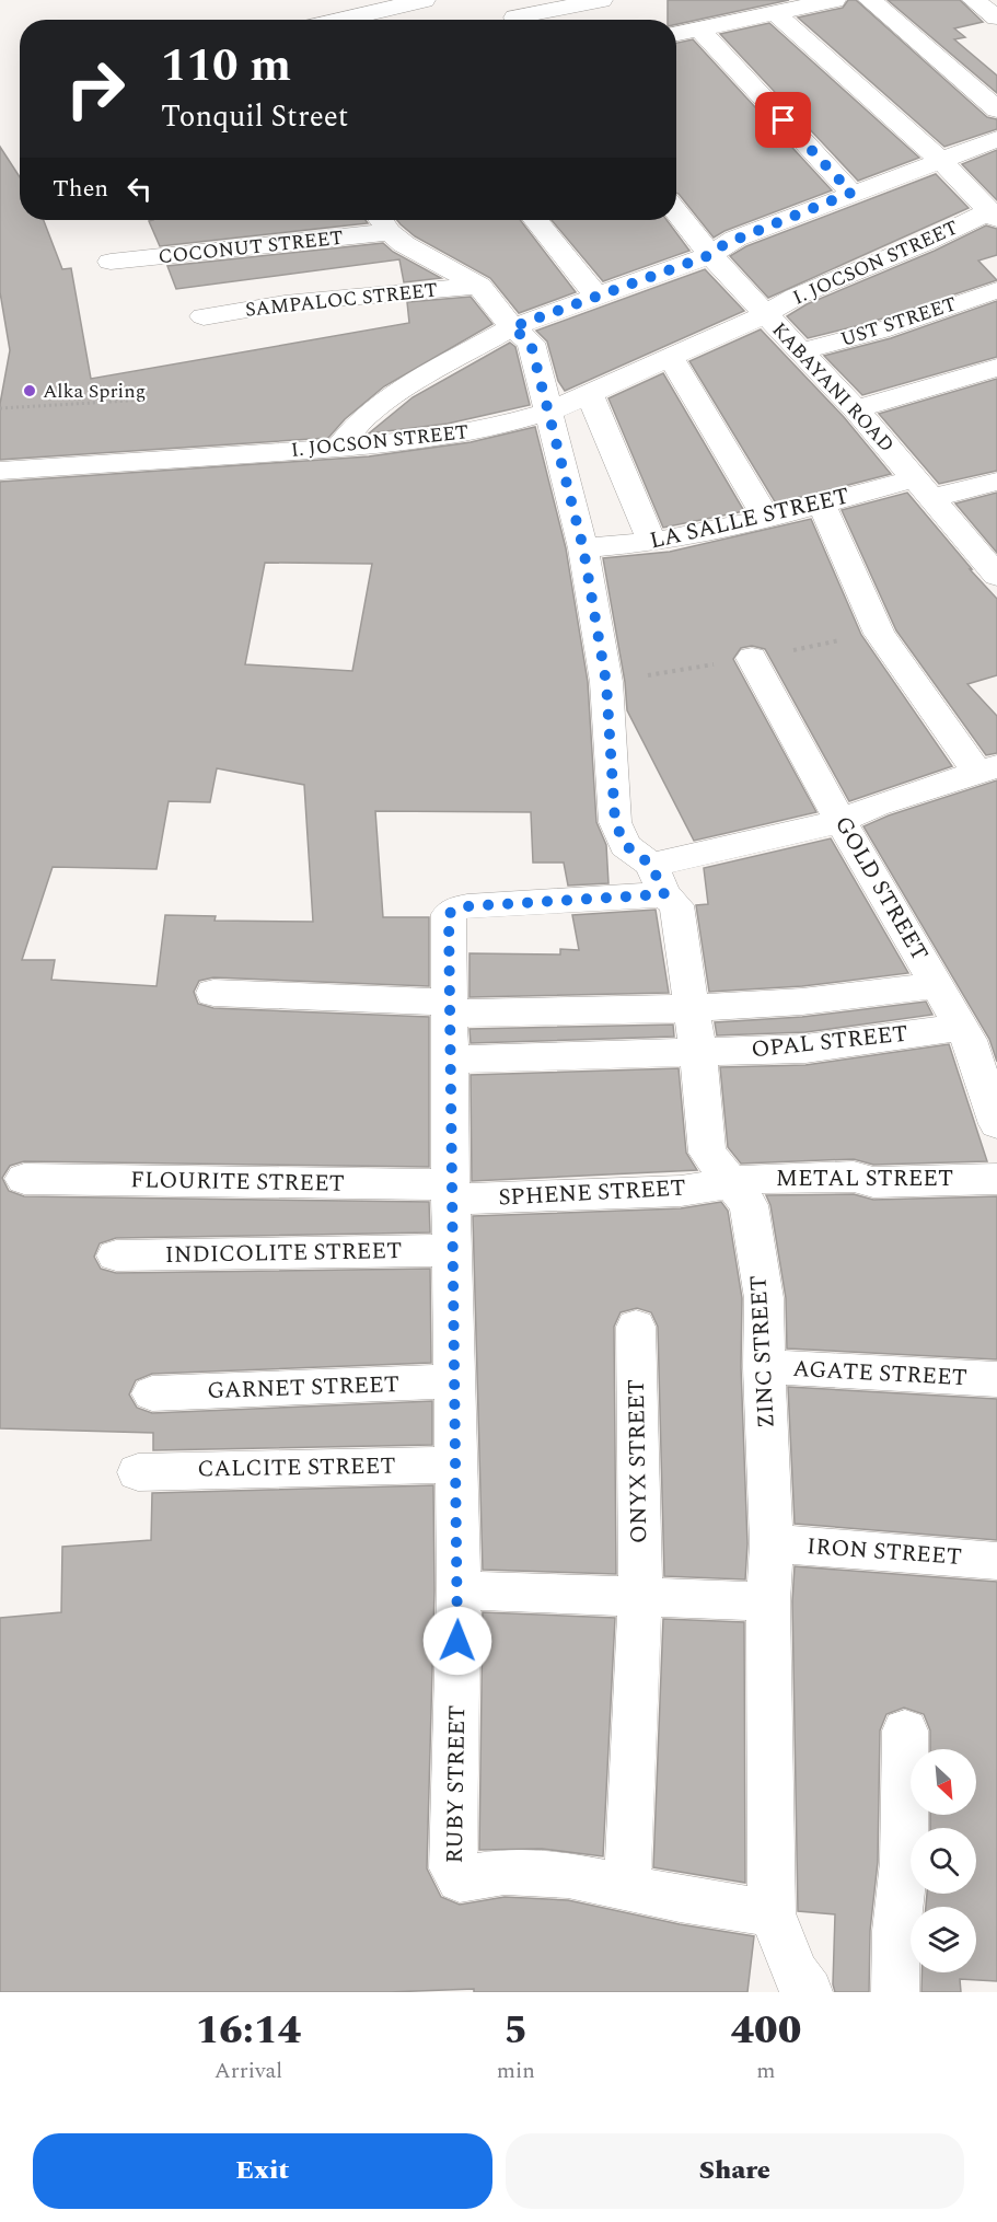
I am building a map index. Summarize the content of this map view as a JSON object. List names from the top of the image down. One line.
{"streets":{"street":["COCONUT STREET","I. JOCSON STREET","SAMPALOC STREET","UST STREET","KABAYANI ROAD","LA SALLE STREET","GOLD STREET","OPAL STREET","METAL STREET","FLOURITE STREET","SPHENE STREET","INDICOLITE STREET","ZINC STREET","AGATE STREET","GARNET STREET","ONYX STREET","CALCITE STREET","IRON STREET","RUBY STREET"]},"crossings":[["I. JOCSON STREET","KABAYANI ROAD"],["I. JOCSON STREET","ZINC STREET"],["SAMPALOC STREET","ZINC STREET"],["UST STREET","KABAYANI ROAD"],["KABAYANI ROAD","LA SALLE STREET"],["LA SALLE STREET","ZINC STREET"],["GOLD STREET","OPAL STREET"],["OPAL STREET","ZINC STREET"],["OPAL STREET","RUBY STREET"],["METAL STREET","SPHENE STREET"],["METAL STREET","ZINC STREET"],["FLOURITE STREET","SPHENE STREET"],["FLOURITE STREET","RUBY STREET"],["SPHENE STREET","ZINC STREET"],["SPHENE STREET","RUBY STREET"],["INDICOLITE STREET","RUBY STREET"],["ZINC STREET","AGATE STREET"],["ZINC STREET","IRON STREET"],["ZINC STREET","RUBY STREET"],["GARNET STREET","RUBY STREET"],["ONYX STREET","RUBY STREET"],["CALCITE STREET","RUBY STREET"]],"places":["Alka Spring"],"north":"bottom right","page":{"turn":["110 m","Tonquil Street"],"then":"Then","eta":["16:14","Arrival","5","min","400","m"],"buttons":["Exit","Share"]}}
